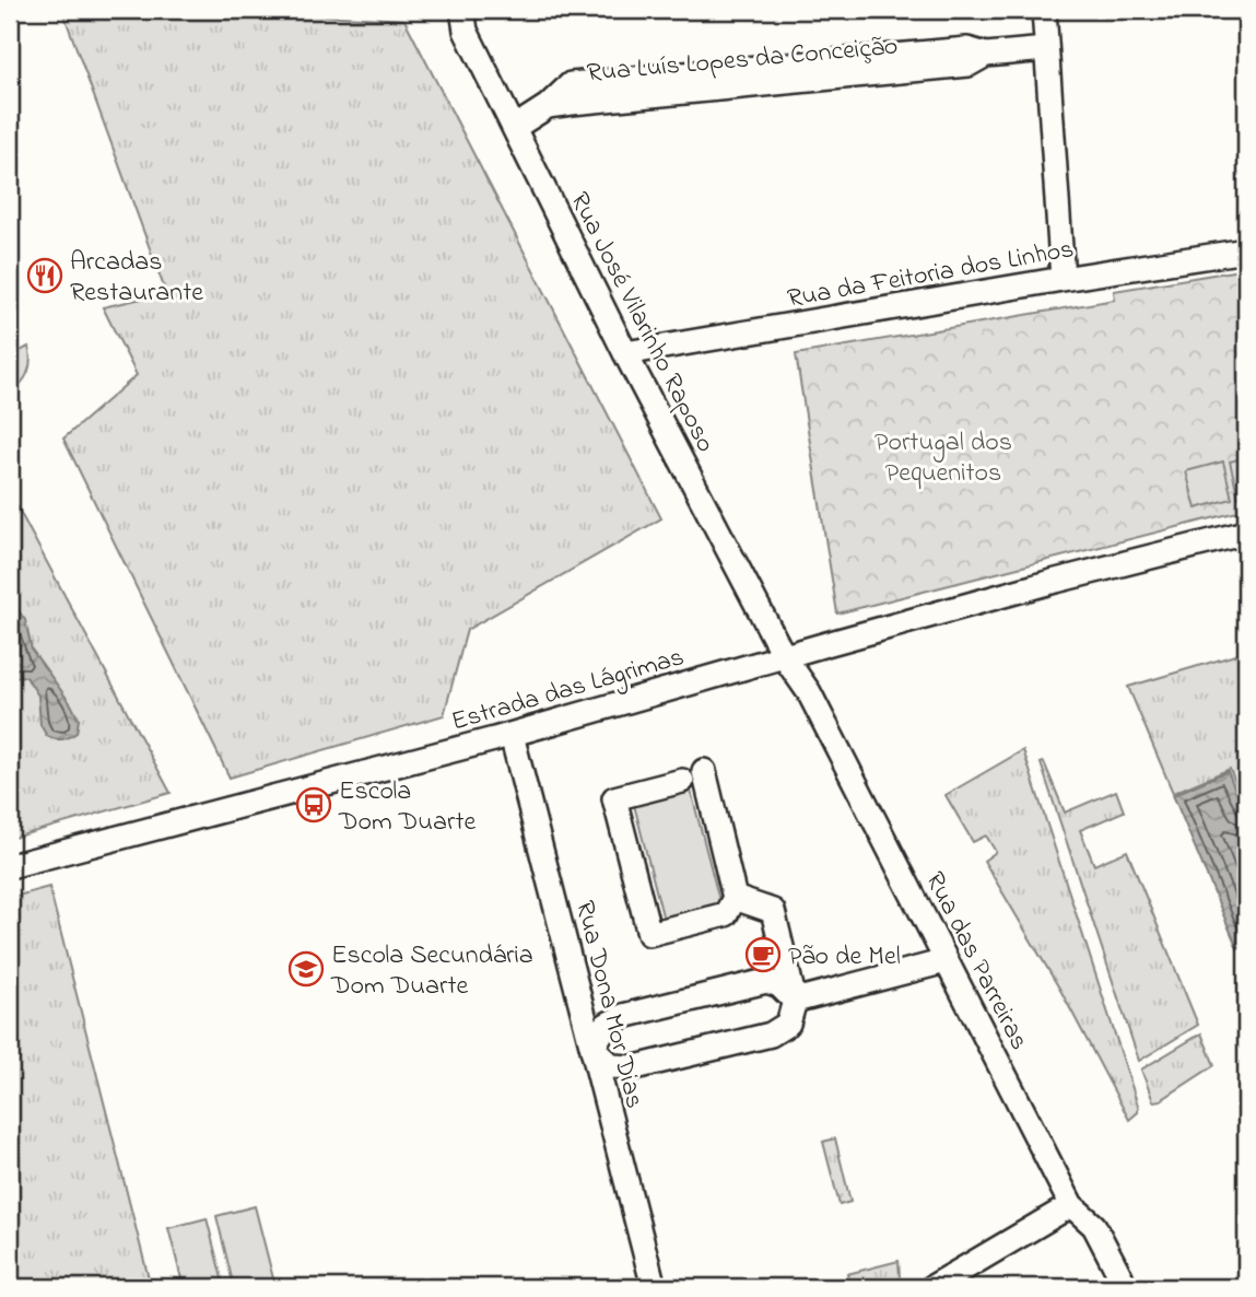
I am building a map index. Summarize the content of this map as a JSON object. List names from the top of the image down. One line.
{"streets":{"street":["Rua Luís Lopes da Conceição","Rua da Feitoria dos Linhos","Rua José Vilarinho Raposo","Estrada das Lágrimas","Rua das Parreiras","Rua Dona Mor Dias"]},"crossings":[["Rua Luís Lopes da Conceição","Rua José Vilarinho Raposo"],["Rua da Feitoria dos Linhos","Rua José Vilarinho Raposo"],["Rua José Vilarinho Raposo","Estrada das Lágrimas"],["Rua José Vilarinho Raposo","Rua das Parreiras"],["Estrada das Lágrimas","Rua das Parreiras"],["Estrada das Lágrimas","Rua Dona Mor Dias"]],"parks":["Portugal dos Pequenitos"],"places":{"restaurant":["Arcadas Restaurante"],"bus stop":["Escola Dom Duarte"],"cafe":["Pão de Mel"],"school or university":["Escola Secundária Dom Duarte"]}}
